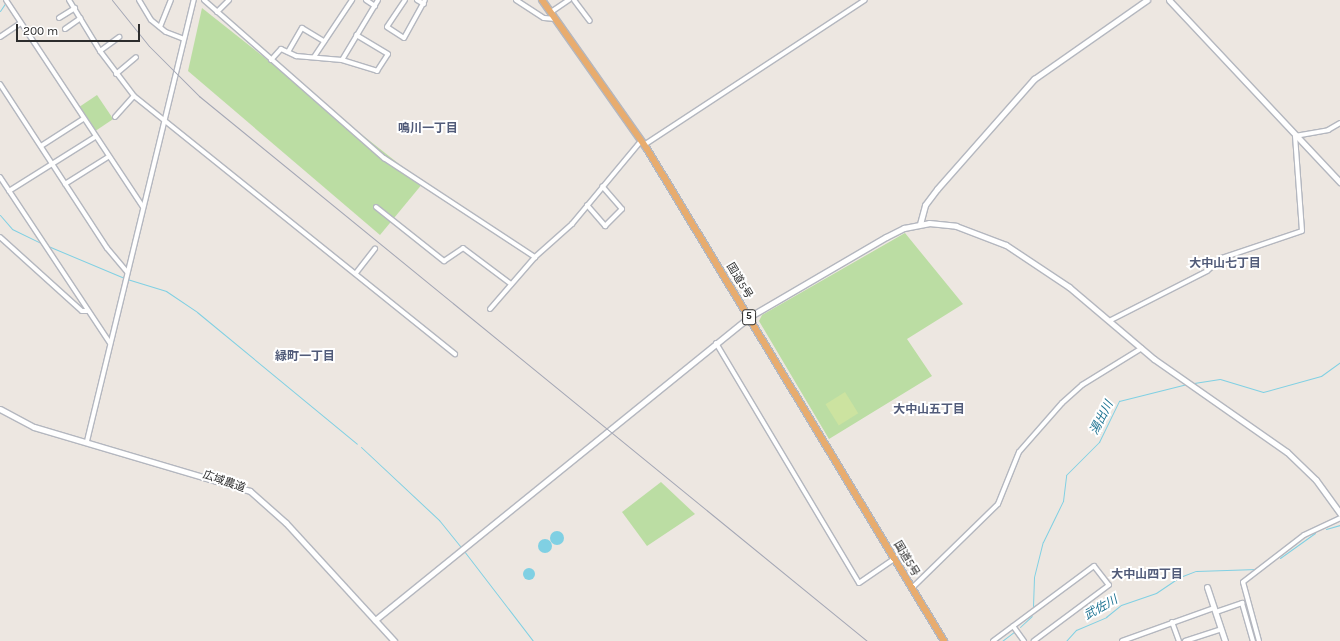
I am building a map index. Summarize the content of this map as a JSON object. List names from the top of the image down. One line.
{"streets":{"highway":["国道5号","5"],"street":["広域農道"]},"districts":["鳴川一丁目","大中山七丁目","緑町一丁目","大中山五丁目","大中山四丁目"],"water":["湯出川","武佐川"],"scale_bar":"200 m"}
